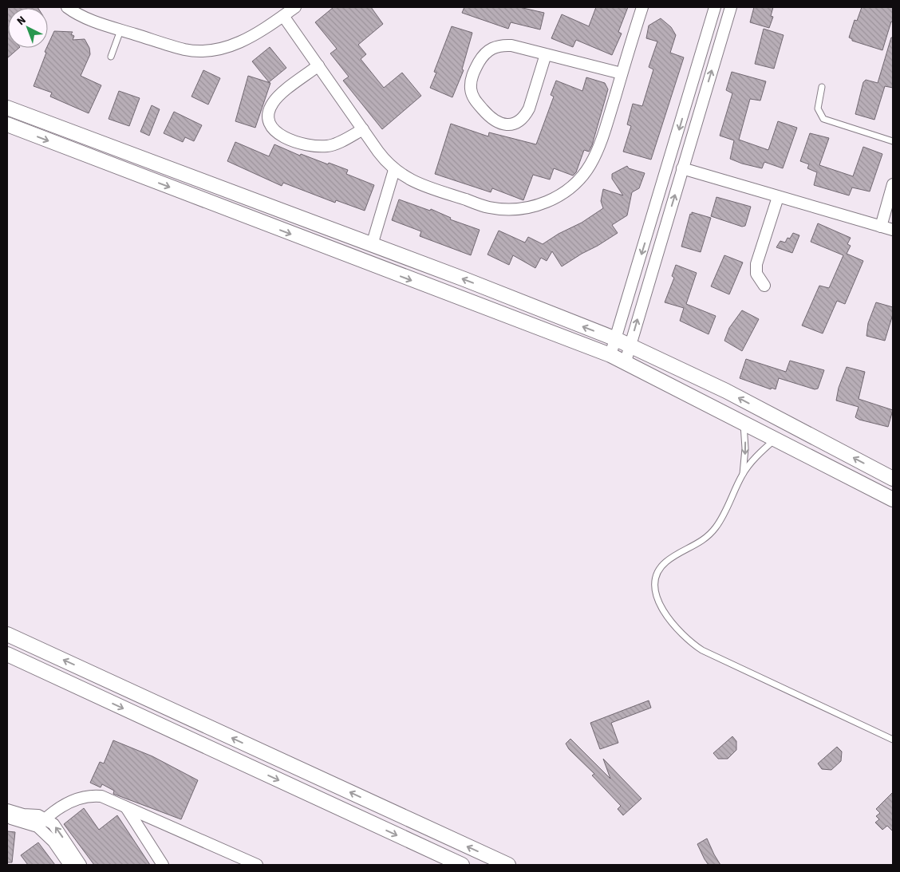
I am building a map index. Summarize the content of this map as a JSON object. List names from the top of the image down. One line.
{"north":"top left"}
